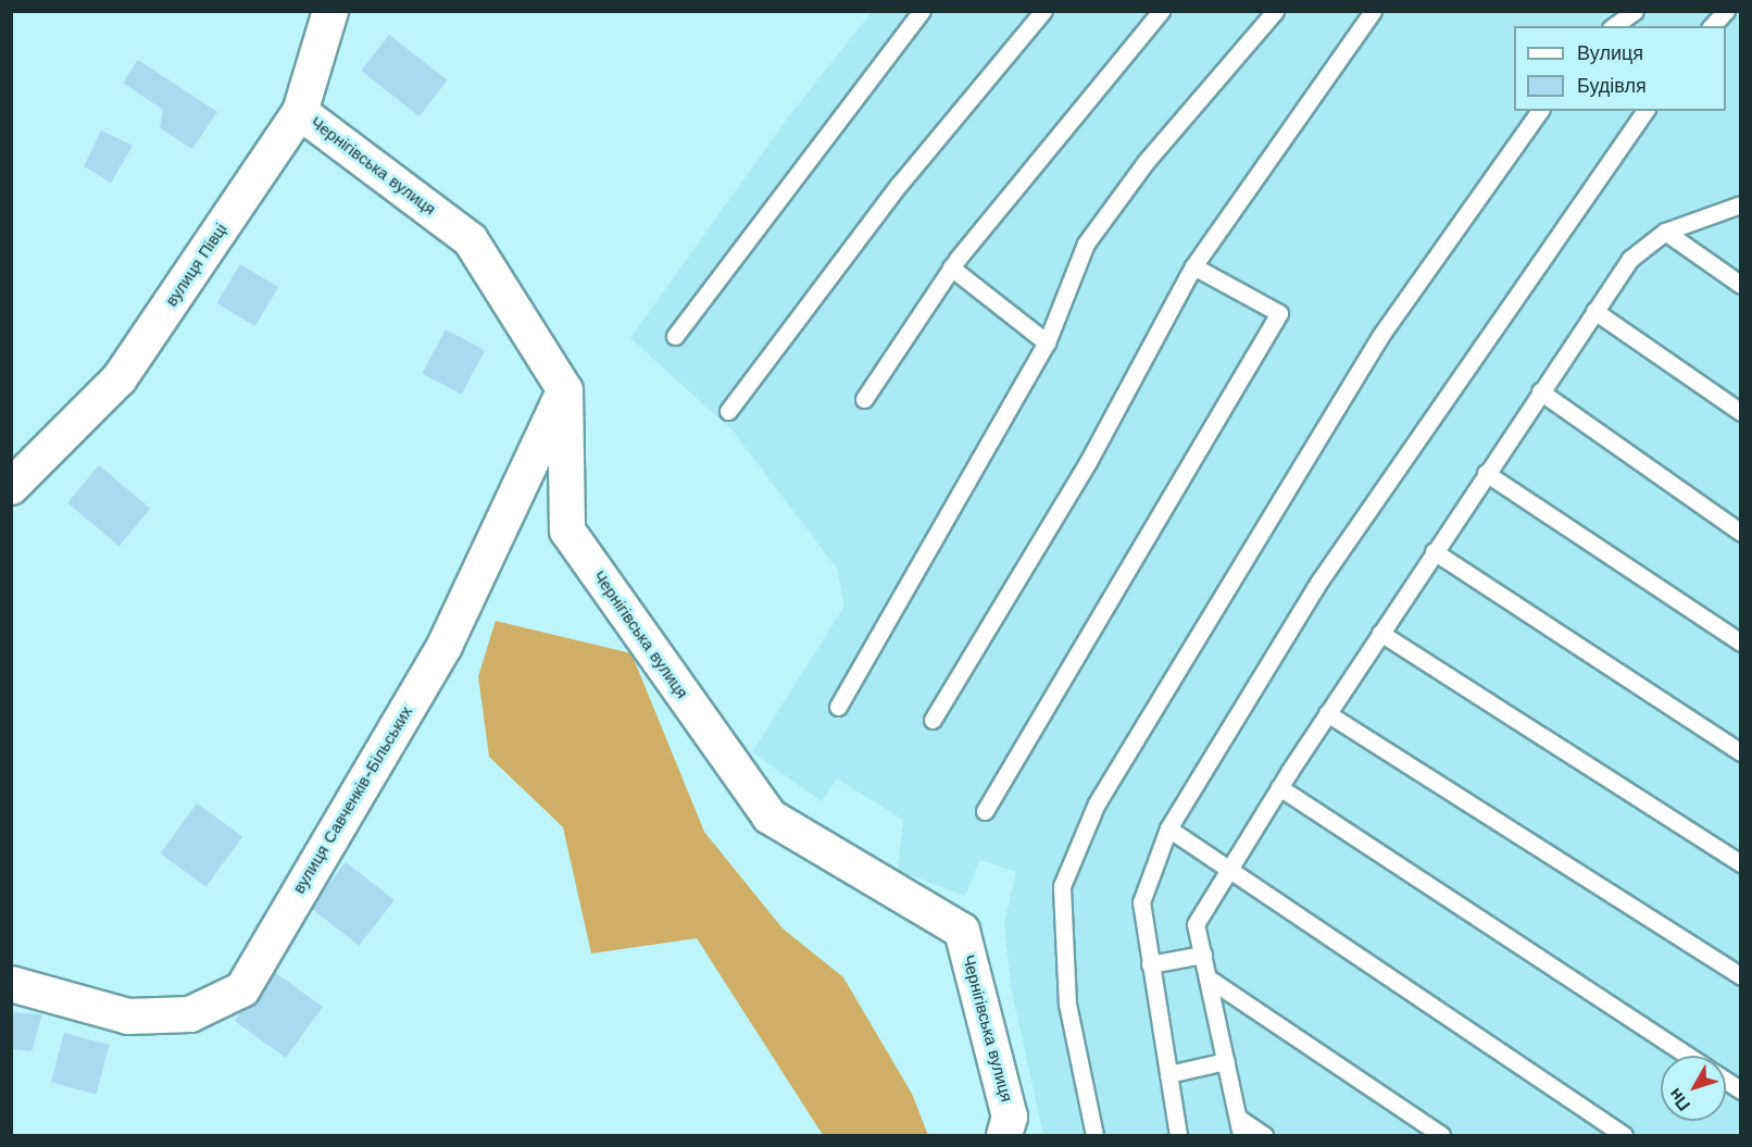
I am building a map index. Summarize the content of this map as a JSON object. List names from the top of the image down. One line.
{"streets":{"street":["Чернігівська вулиця","вулиця Півці","вулиця Савченків-Більських"]},"crossings":[["Чернігівська вулиця","вулиця Півці"],["Чернігівська вулиця","вулиця Савченків-Більських"]],"legend":["Вулиця","Будівля"],"north":"bottom left"}
